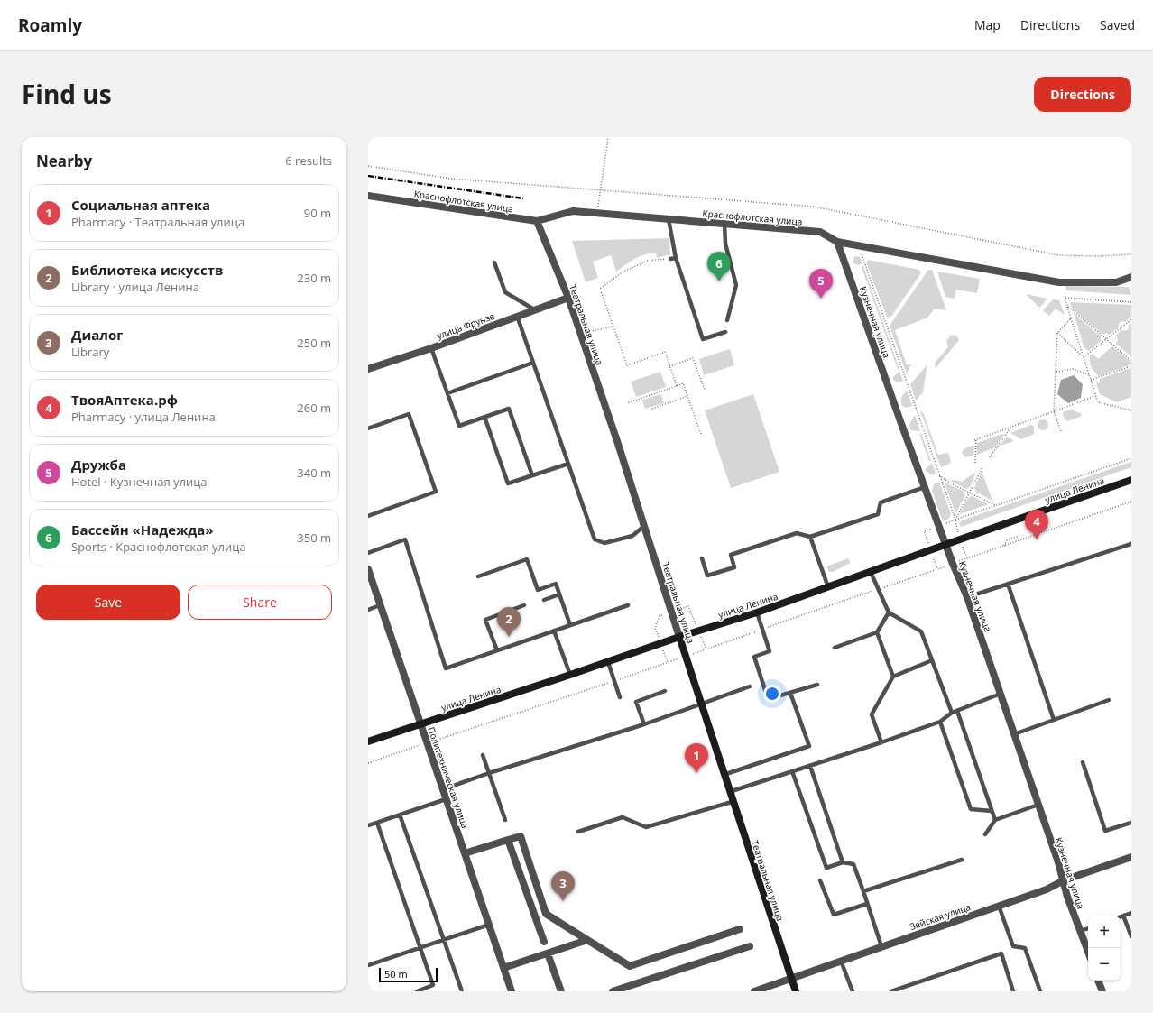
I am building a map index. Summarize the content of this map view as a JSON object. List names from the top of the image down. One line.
{"streets":{"main road":["Театральная улица","улица Ленина"],"street":["Краснофлотская улица","Кузнечная улица","улица Фрунзе","Политехническая улица","Зейская улица"]},"crossings":[["Краснофлотская улица","Кузнечная улица"],["Краснофлотская улица","Театральная улица"],["Кузнечная улица","улица Ленина"],["Кузнечная улица","Зейская улица"],["Театральная улица","улица Фрунзе"],["Театральная улица","улица Ленина"],["Театральная улица","Зейская улица"],["улица Ленина","Политехническая улица"]],"scale_bar":"50 m","page":{"header":"Roamly","nav":["Map","Directions","Saved"],"title":"Find us","buttons":["Directions",["Save","Share"]],"heading":["Nearby","6 results"],"list":[{"mark":"1","name":"Социальная аптека","note":"Pharmacy · Театральная улица","value":"90 m"},{"mark":"2","name":"Библиотека искусств","note":"Library · улица Ленина","value":"230 m"},{"mark":"3","name":"Диалог","note":"Library","value":"250 m"},{"mark":"4","name":"ТвояАптека.рф","note":"Pharmacy · улица Ленина","value":"260 m"},{"mark":"5","name":"Дружба","note":"Hotel · Кузнечная улица","value":"340 m"},{"mark":"6","name":"Бассейн «Надежда»","note":"Sports · Краснофлотская улица","value":"350 m"}],"pins":["6","5","4","2","1","3"],"map_buttons":["+","−"],"scale":"50 m"}}
